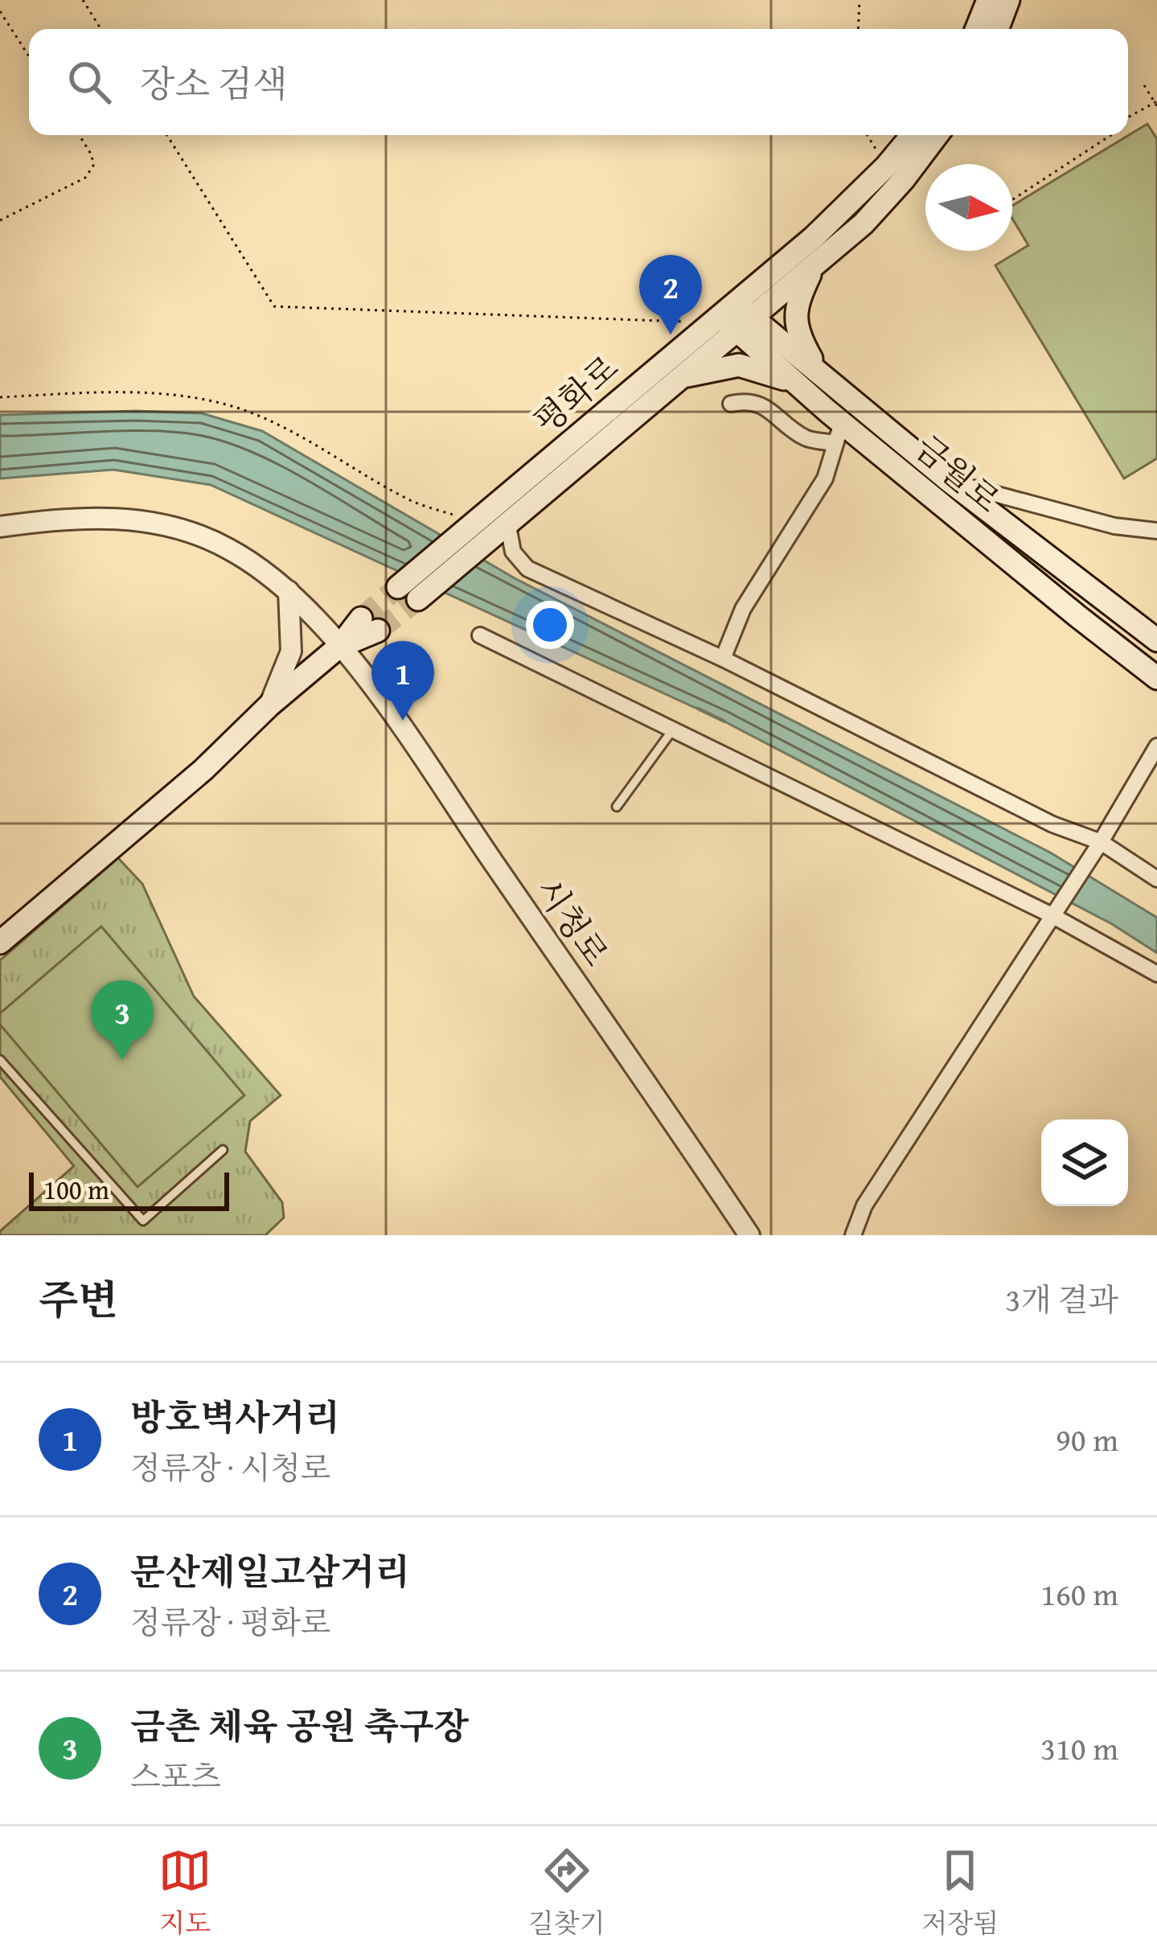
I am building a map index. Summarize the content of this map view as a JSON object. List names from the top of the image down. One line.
{"streets":{"main road":["평화로","금월로"],"street":["시청로"]},"crossings":[["평화로","금월로"]],"scale_bar":"100 m","north":"right","page":{"search":"장소 검색","pins":["2","1","3"],"scale":"100 m","heading":["주변","3개 결과"],"list":[{"mark":"1","name":"방호벽사거리","note":"정류장 · 시청로","value":"90 m"},{"mark":"2","name":"문산제일고삼거리","note":"정류장 · 평화로","value":"160 m"},{"mark":"3","name":"금촌 체육 공원 축구장","note":"스포츠","value":"310 m"}],"nav":["지도","길찾기","저장됨"]}}
